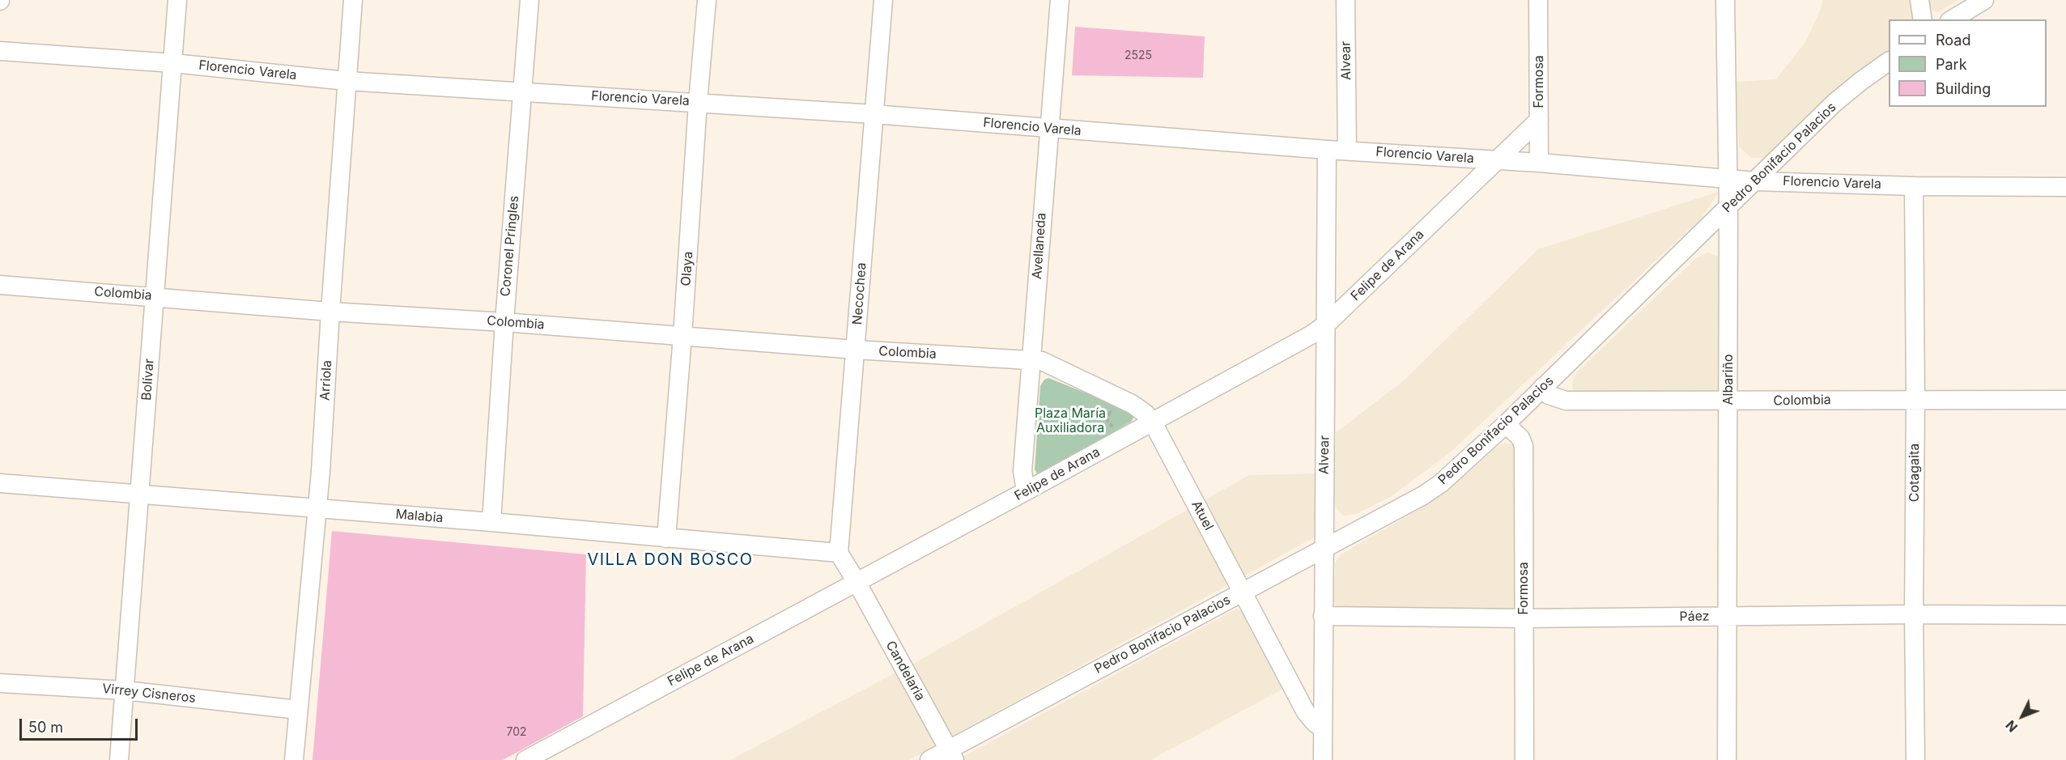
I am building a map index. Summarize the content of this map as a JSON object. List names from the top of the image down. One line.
{"streets":{"street":["Alvear","Florencio Varela","Formosa","Pedro Bonifacio Palacios","Coronel Pringles","Avellaneda","Felipe de Arana","Olaya","Colombia","Necochea","Bolívar","Albariño","Arriola","Cotagaita","Atuel","Malabia","Páez","Candelaria","Virrey Cisneros"]},"crossings":[["Alvear","Florencio Varela"],["Alvear","Pedro Bonifacio Palacios"],["Alvear","Felipe de Arana"],["Alvear","Atuel"],["Alvear","Páez"],["Florencio Varela","Formosa"],["Florencio Varela","Pedro Bonifacio Palacios"],["Florencio Varela","Coronel Pringles"],["Florencio Varela","Avellaneda"],["Florencio Varela","Felipe de Arana"],["Florencio Varela","Olaya"],["Florencio Varela","Necochea"],["Florencio Varela","Bolívar"],["Florencio Varela","Albariño"],["Florencio Varela","Arriola"],["Florencio Varela","Cotagaita"],["Formosa","Pedro Bonifacio Palacios"],["Formosa","Felipe de Arana"],["Formosa","Páez"],["Pedro Bonifacio Palacios","Colombia"],["Pedro Bonifacio Palacios","Albariño"],["Pedro Bonifacio Palacios","Atuel"],["Pedro Bonifacio Palacios","Candelaria"],["Coronel Pringles","Colombia"],["Coronel Pringles","Malabia"],["Avellaneda","Felipe de Arana"],["Avellaneda","Colombia"],["Avellaneda","Atuel"],["Felipe de Arana","Atuel"],["Felipe de Arana","Candelaria"],["Olaya","Colombia"],["Olaya","Malabia"],["Colombia","Necochea"],["Colombia","Bolívar"],["Colombia","Albariño"],["Colombia","Arriola"],["Colombia","Cotagaita"],["Colombia","Atuel"],["Necochea","Malabia"],["Bolívar","Malabia"],["Bolívar","Virrey Cisneros"],["Albariño","Páez"],["Arriola","Malabia"],["Arriola","Virrey Cisneros"],["Cotagaita","Páez"]],"districts":["VILLA DON BOSCO"],"parks":["Plaza María Auxiliadora"],"house_numbers":["2525","702"],"legend":["Road","Park","Building"],"scale_bar":"50 m","north":"bottom left"}
